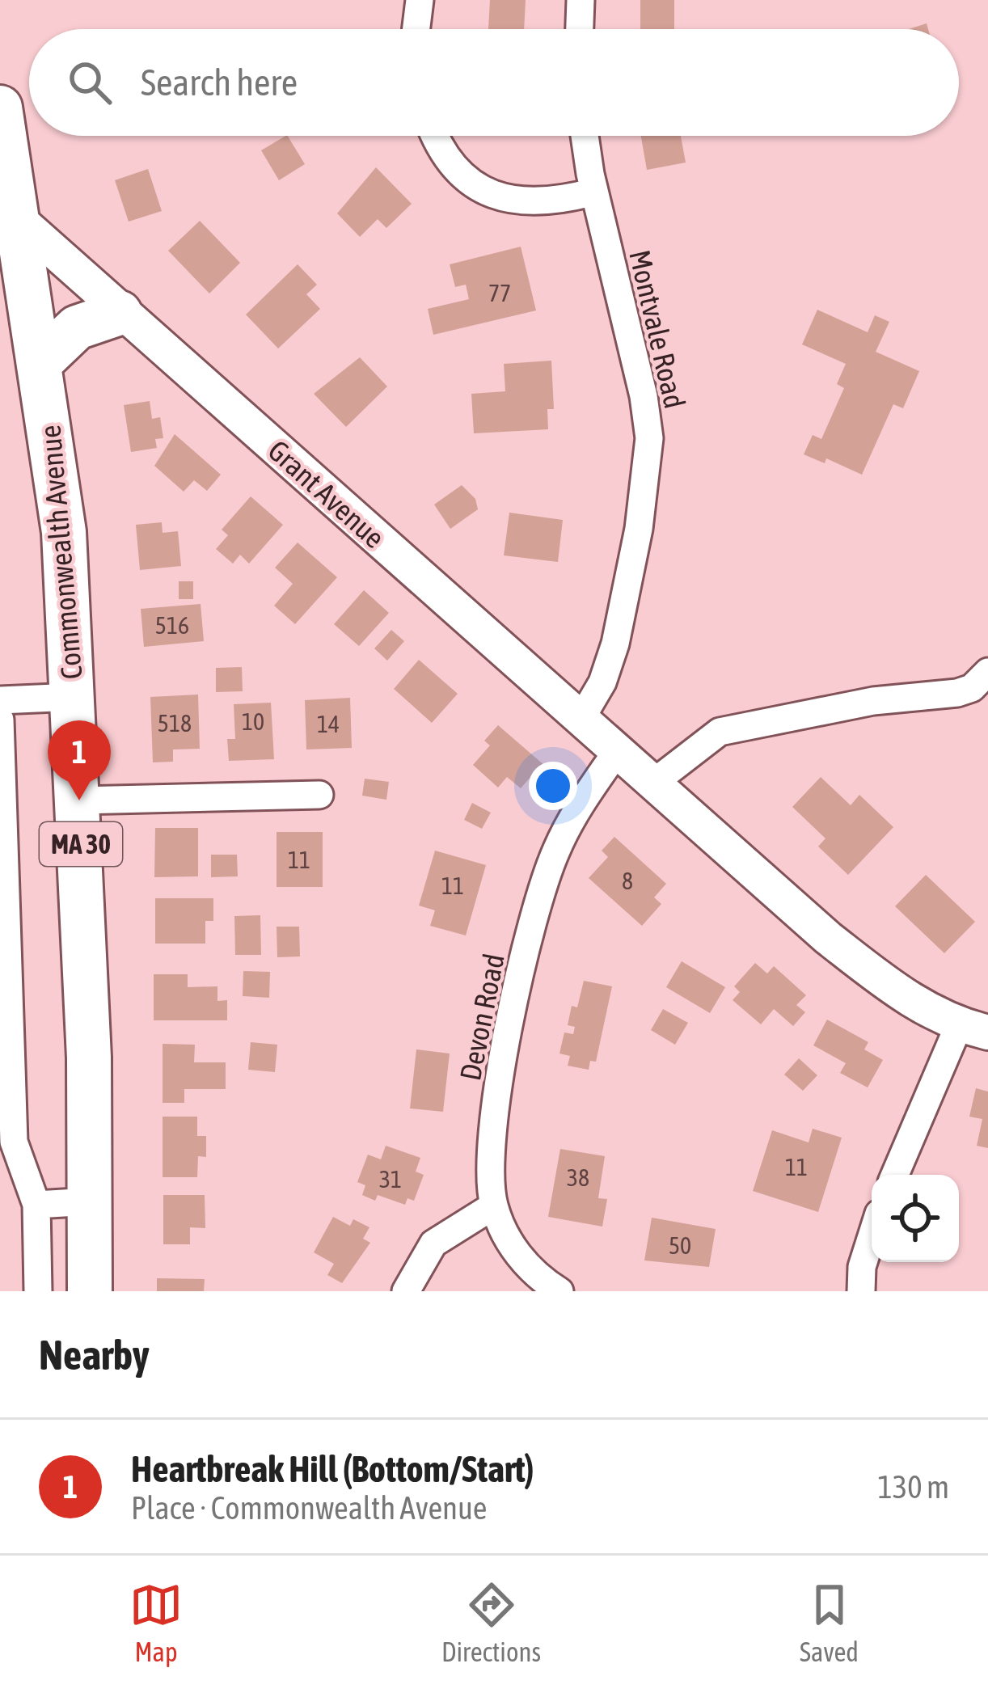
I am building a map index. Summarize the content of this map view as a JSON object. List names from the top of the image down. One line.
{"streets":{"main road":["Commonwealth Avenue","MA 30"],"street":["Montvale Road","Grant Avenue","Devon Road"]},"crossings":[["Montvale Road","Grant Avenue"],["Grant Avenue","Commonwealth Avenue"],["Grant Avenue","Devon Road"]],"house_numbers":["77","516","10","518","14","11","8","11","11","38","31","50"],"page":{"search":"Search here","pins":"1","heading":"Nearby","list":[{"mark":"1","name":"Heartbreak Hill (Bottom/Start)","note":"Place · Commonwealth Avenue","value":"130 m"}],"nav":["Map","Directions","Saved"]}}
